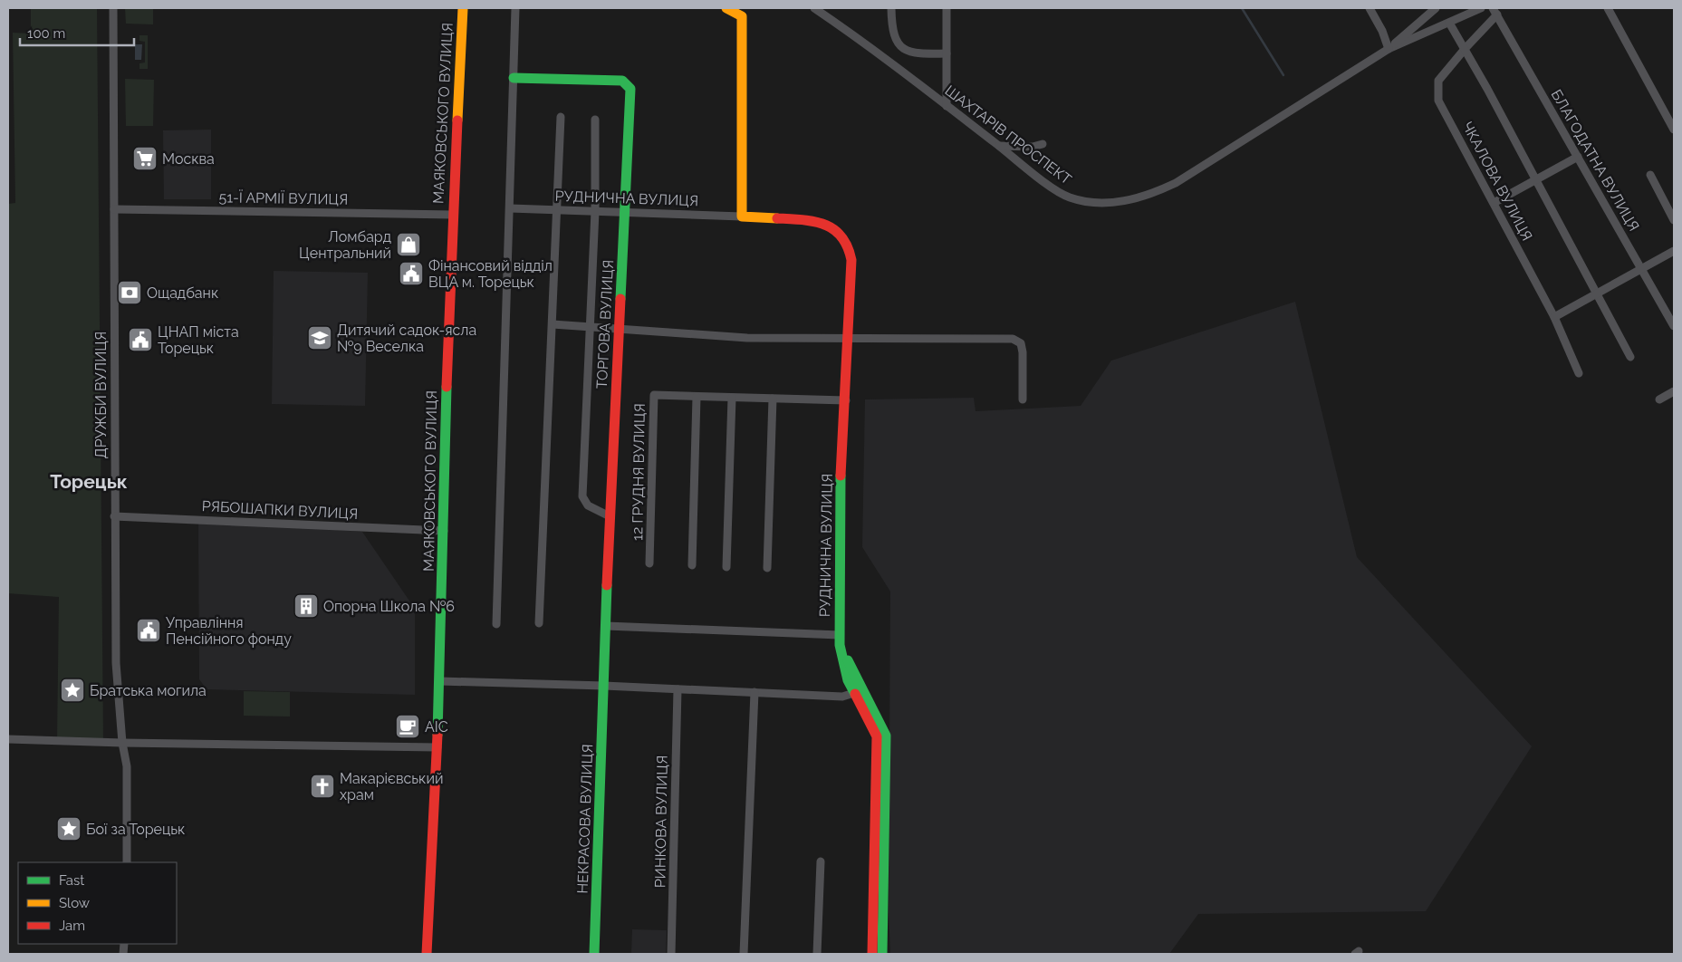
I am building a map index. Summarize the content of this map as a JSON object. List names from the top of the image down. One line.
{"streets":{"main road":["МАЯКОВСЬКОГО ВУЛИЦЯ","РУДНИЧНА ВУЛИЦЯ","ТОРГОВА ВУЛИЦЯ","НЕКРАСОВА ВУЛИЦЯ"],"street":["ШАХТАРІВ ПРОСПЕКТ","БЛАГОДАТНА ВУЛИЦЯ","ЧКАЛОВА ВУЛИЦЯ","51-Ї АРМІЇ ВУЛИЦЯ","ДРУЖБИ ВУЛИЦЯ","12 ГРУДНЯ ВУЛИЦЯ","РЯБОШАПКИ ВУЛИЦЯ","РИНКОВА ВУЛИЦЯ"]},"crossings":[["МАЯКОВСЬКОГО ВУЛИЦЯ","51-Ї АРМІЇ ВУЛИЦЯ"],["МАЯКОВСЬКОГО ВУЛИЦЯ","РЯБОШАПКИ ВУЛИЦЯ"],["БЛАГОДАТНА ВУЛИЦЯ","ЧКАЛОВА ВУЛИЦЯ"],["51-Ї АРМІЇ ВУЛИЦЯ","ДРУЖБИ ВУЛИЦЯ"],["РУДНИЧНА ВУЛИЦЯ","ТОРГОВА ВУЛИЦЯ"],["РУДНИЧНА ВУЛИЦЯ","12 ГРУДНЯ ВУЛИЦЯ"],["ТОРГОВА ВУЛИЦЯ","НЕКРАСОВА ВУЛИЦЯ"],["ДРУЖБИ ВУЛИЦЯ","РЯБОШАПКИ ВУЛИЦЯ"]],"districts":["Торецьк"],"places":{"supermarket":["Москва"],"shop":["Ломбард Центральний"],"public building":["Фінансовий відділ ВЦА м. Торецьк","ЦНАП міста Торецьк","Управління Пенсійного фонду"],"bank":["Ощадбанк"],"school or university":["Дитячий садок-ясла №9 Веселка"],"building":["Опорна Школа №6"],"place":["Братська мoгила","Бої за Торецьк"],"cafe":["АІС"],"church":["Макарієвський храм"]},"legend":["Fast","Slow","Jam"],"scale_bar":"100 m"}
